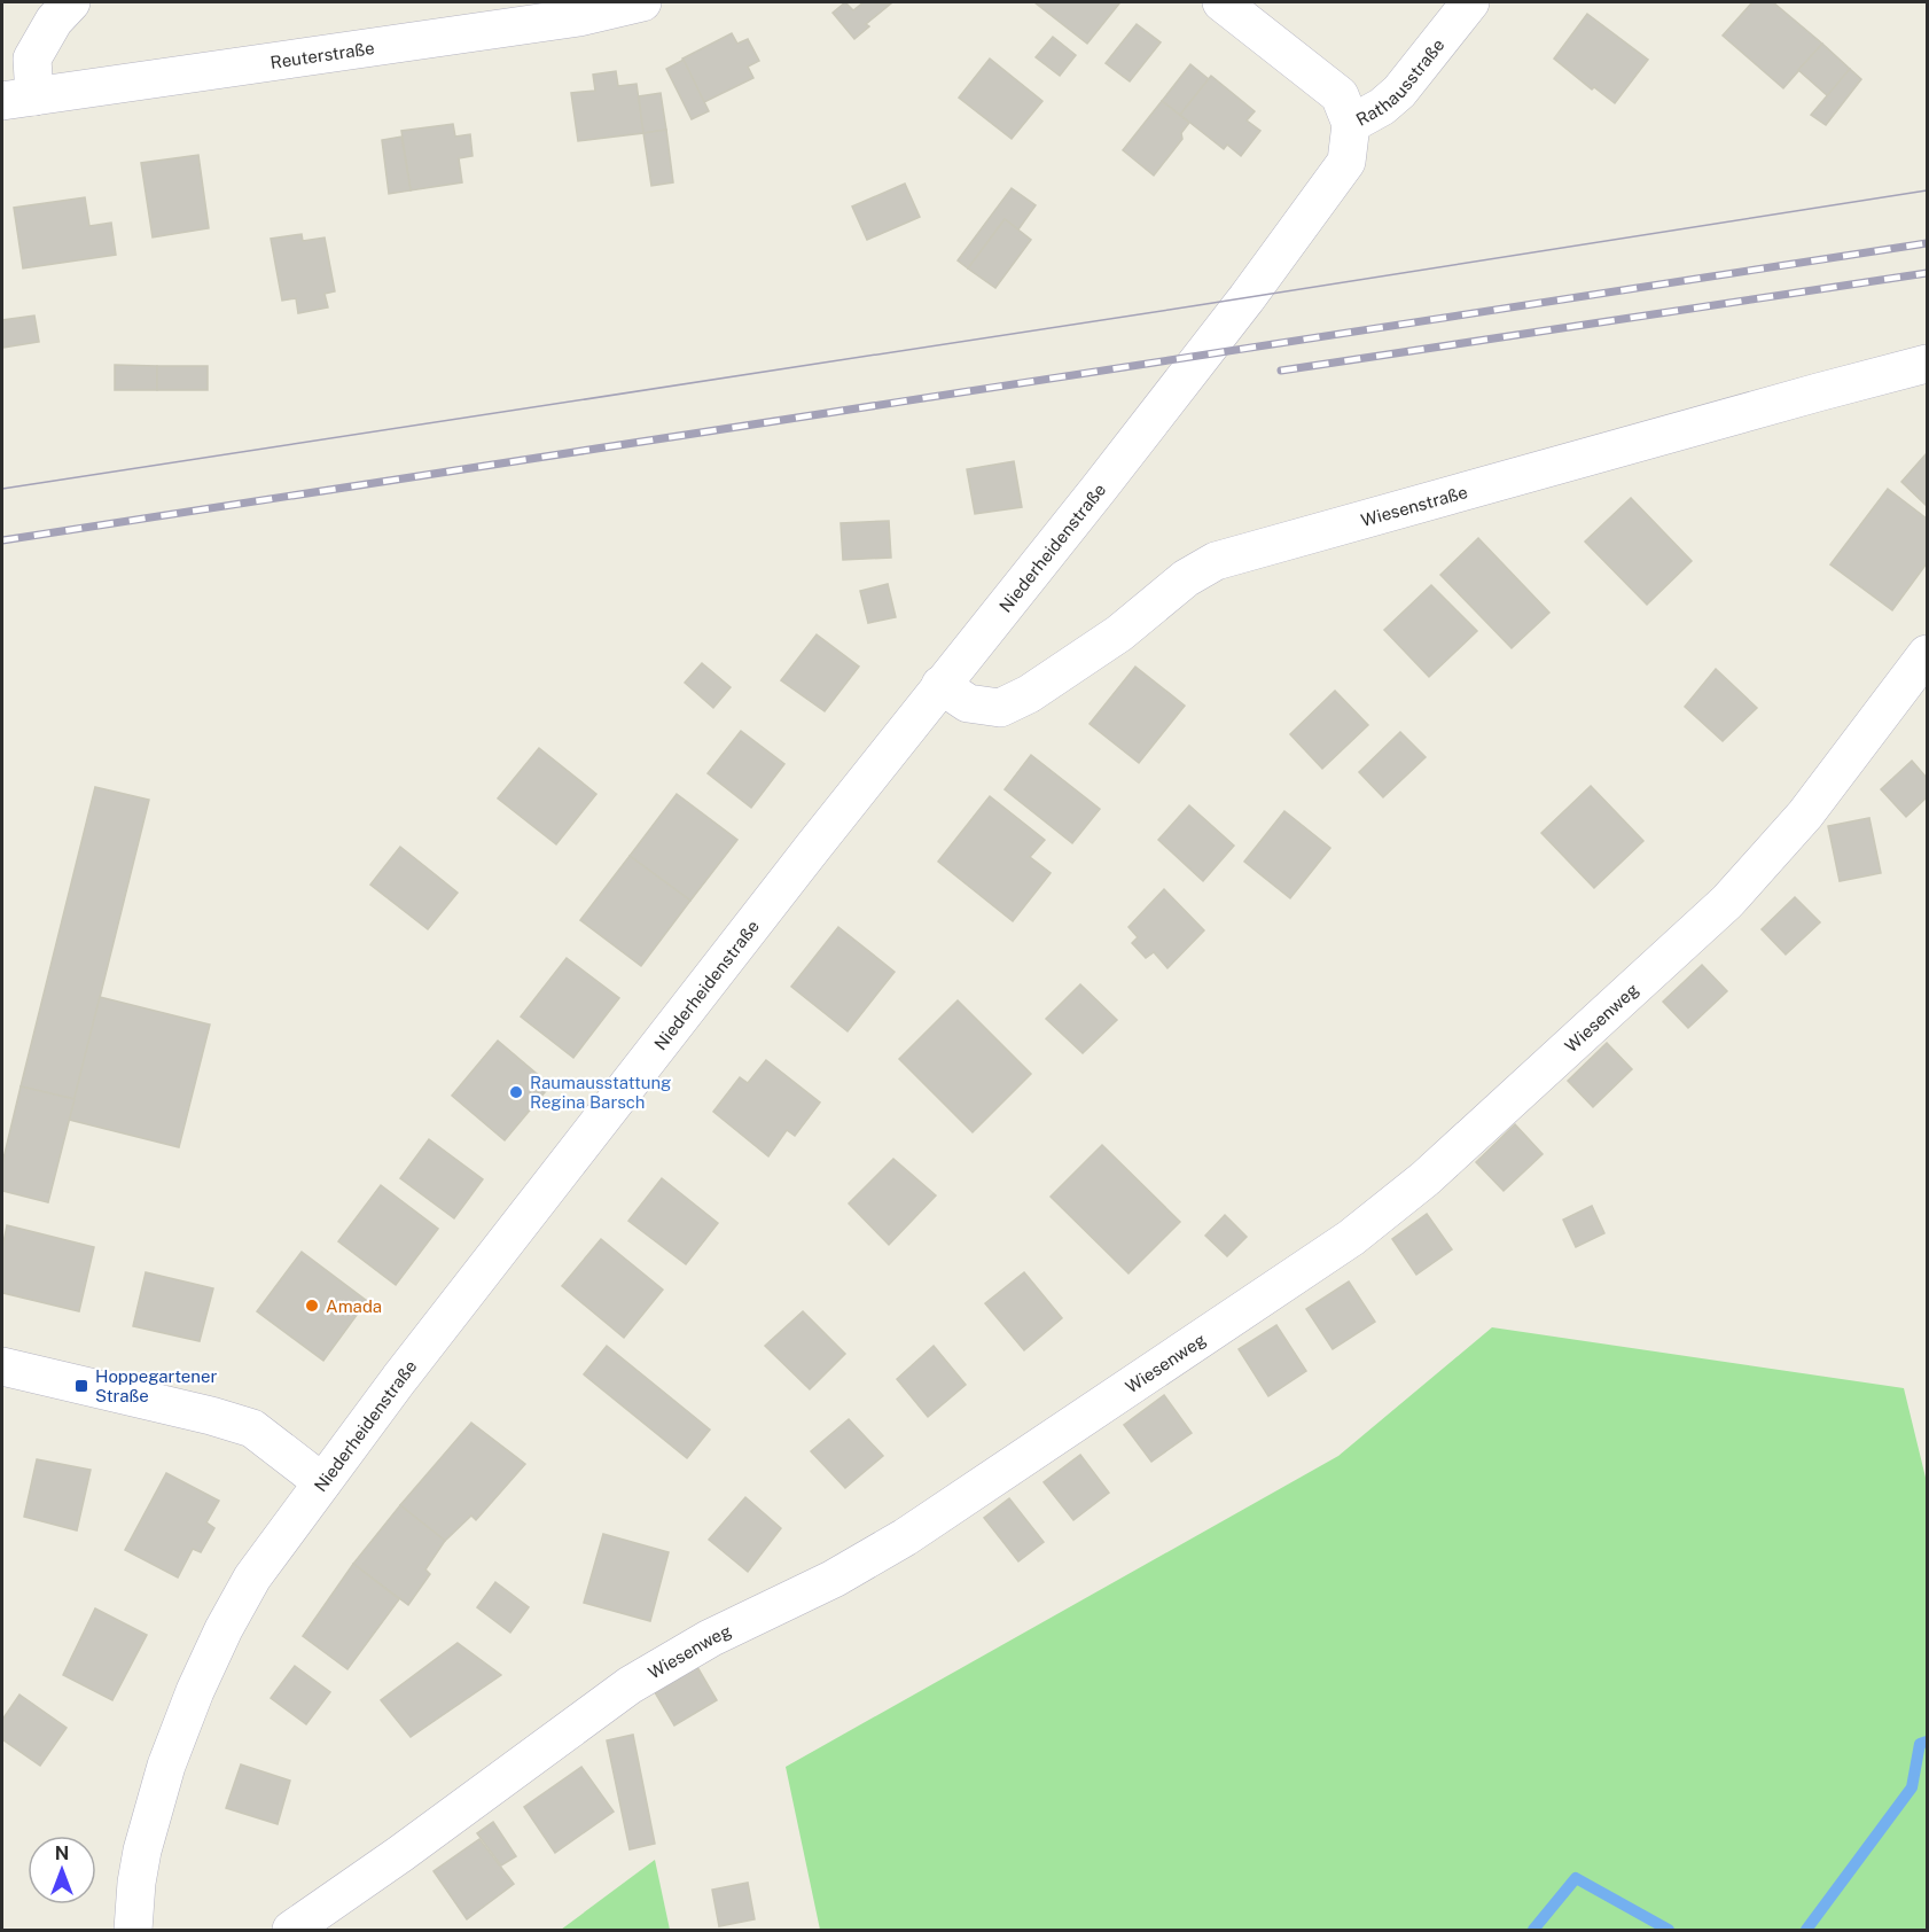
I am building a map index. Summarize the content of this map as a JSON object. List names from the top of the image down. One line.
{"streets":{"street":["Reuterstraße","Rathausstraße","Wiesenstraße","Niederheidenstraße","Wiesenweg"]},"crossings":[["Rathausstraße","Niederheidenstraße"],["Wiesenstraße","Niederheidenstraße"]],"places":{"other":["Raumausstattung Regina Barsch","Amada"],"transit":["Hoppegartener Straße"]},"north":"top"}
